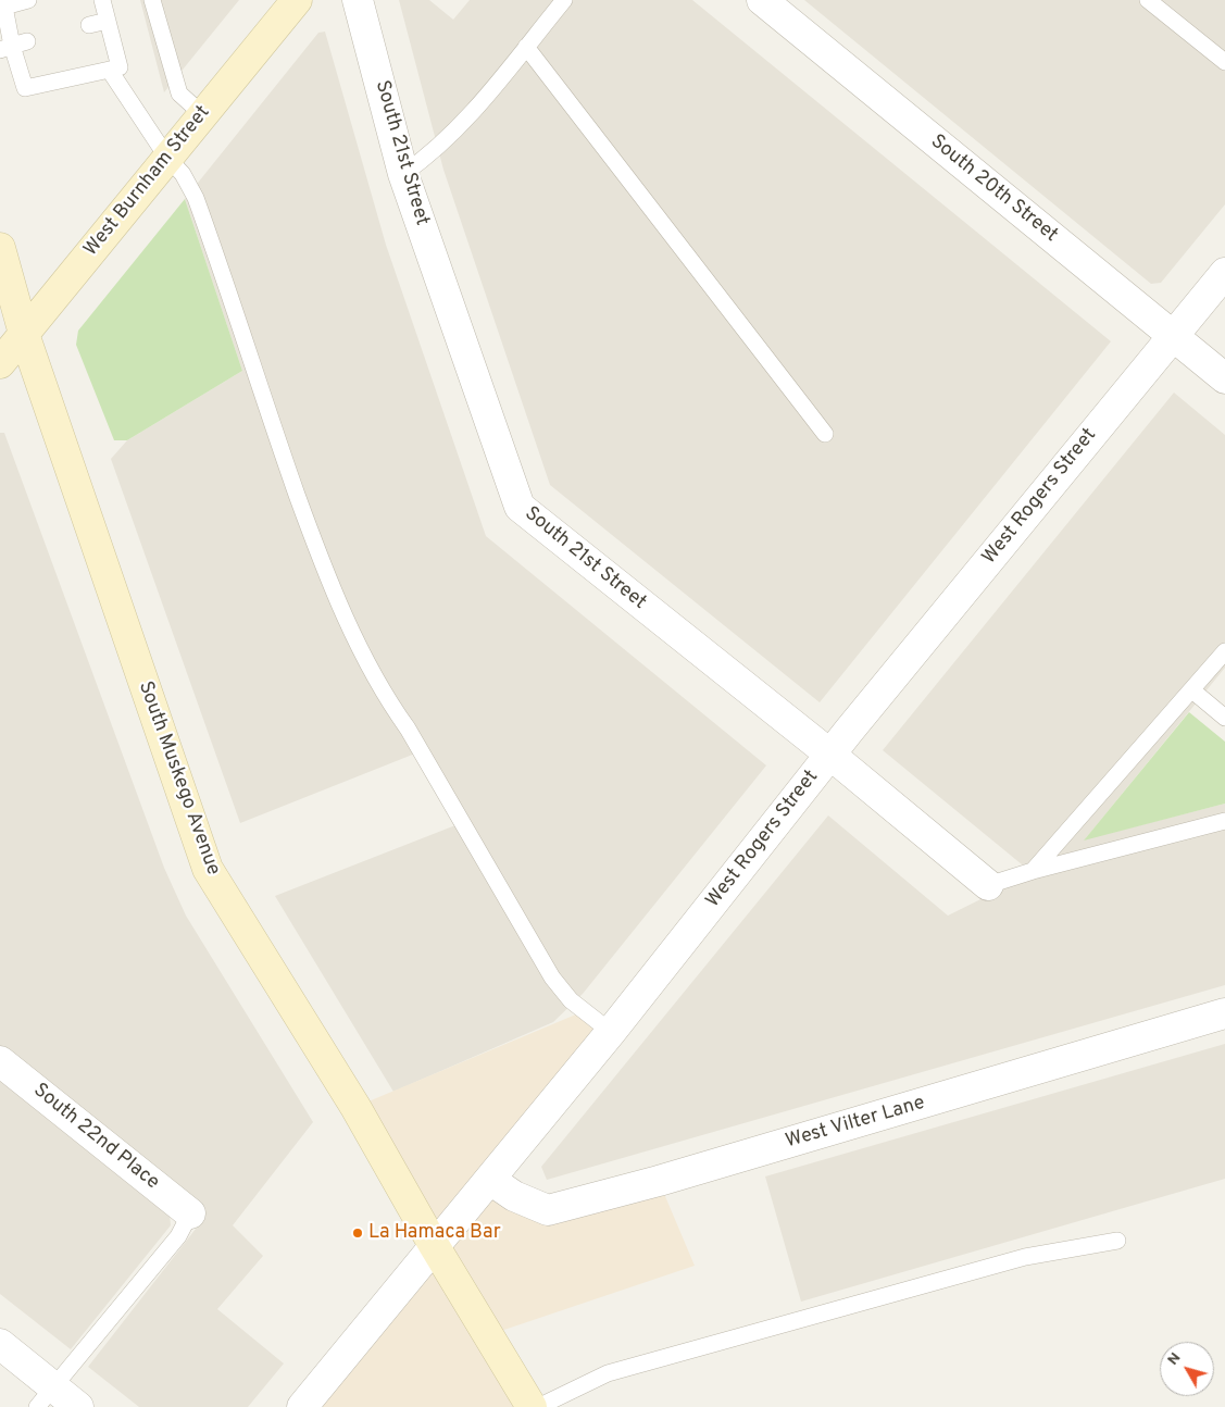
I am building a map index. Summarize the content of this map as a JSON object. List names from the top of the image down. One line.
{"streets":{"street":["South 21st Street","West Burnham Street","South 20th Street","West Rogers Street","South Muskego Avenue","West Vilter Lane","South 22nd Place"]},"crossings":[["South 21st Street","West Rogers Street"],["West Burnham Street","South Muskego Avenue"],["South 20th Street","West Rogers Street"],["West Rogers Street","South Muskego Avenue"],["West Rogers Street","West Vilter Lane"]],"places":["La Hamaca Bar"],"north":"top left"}
